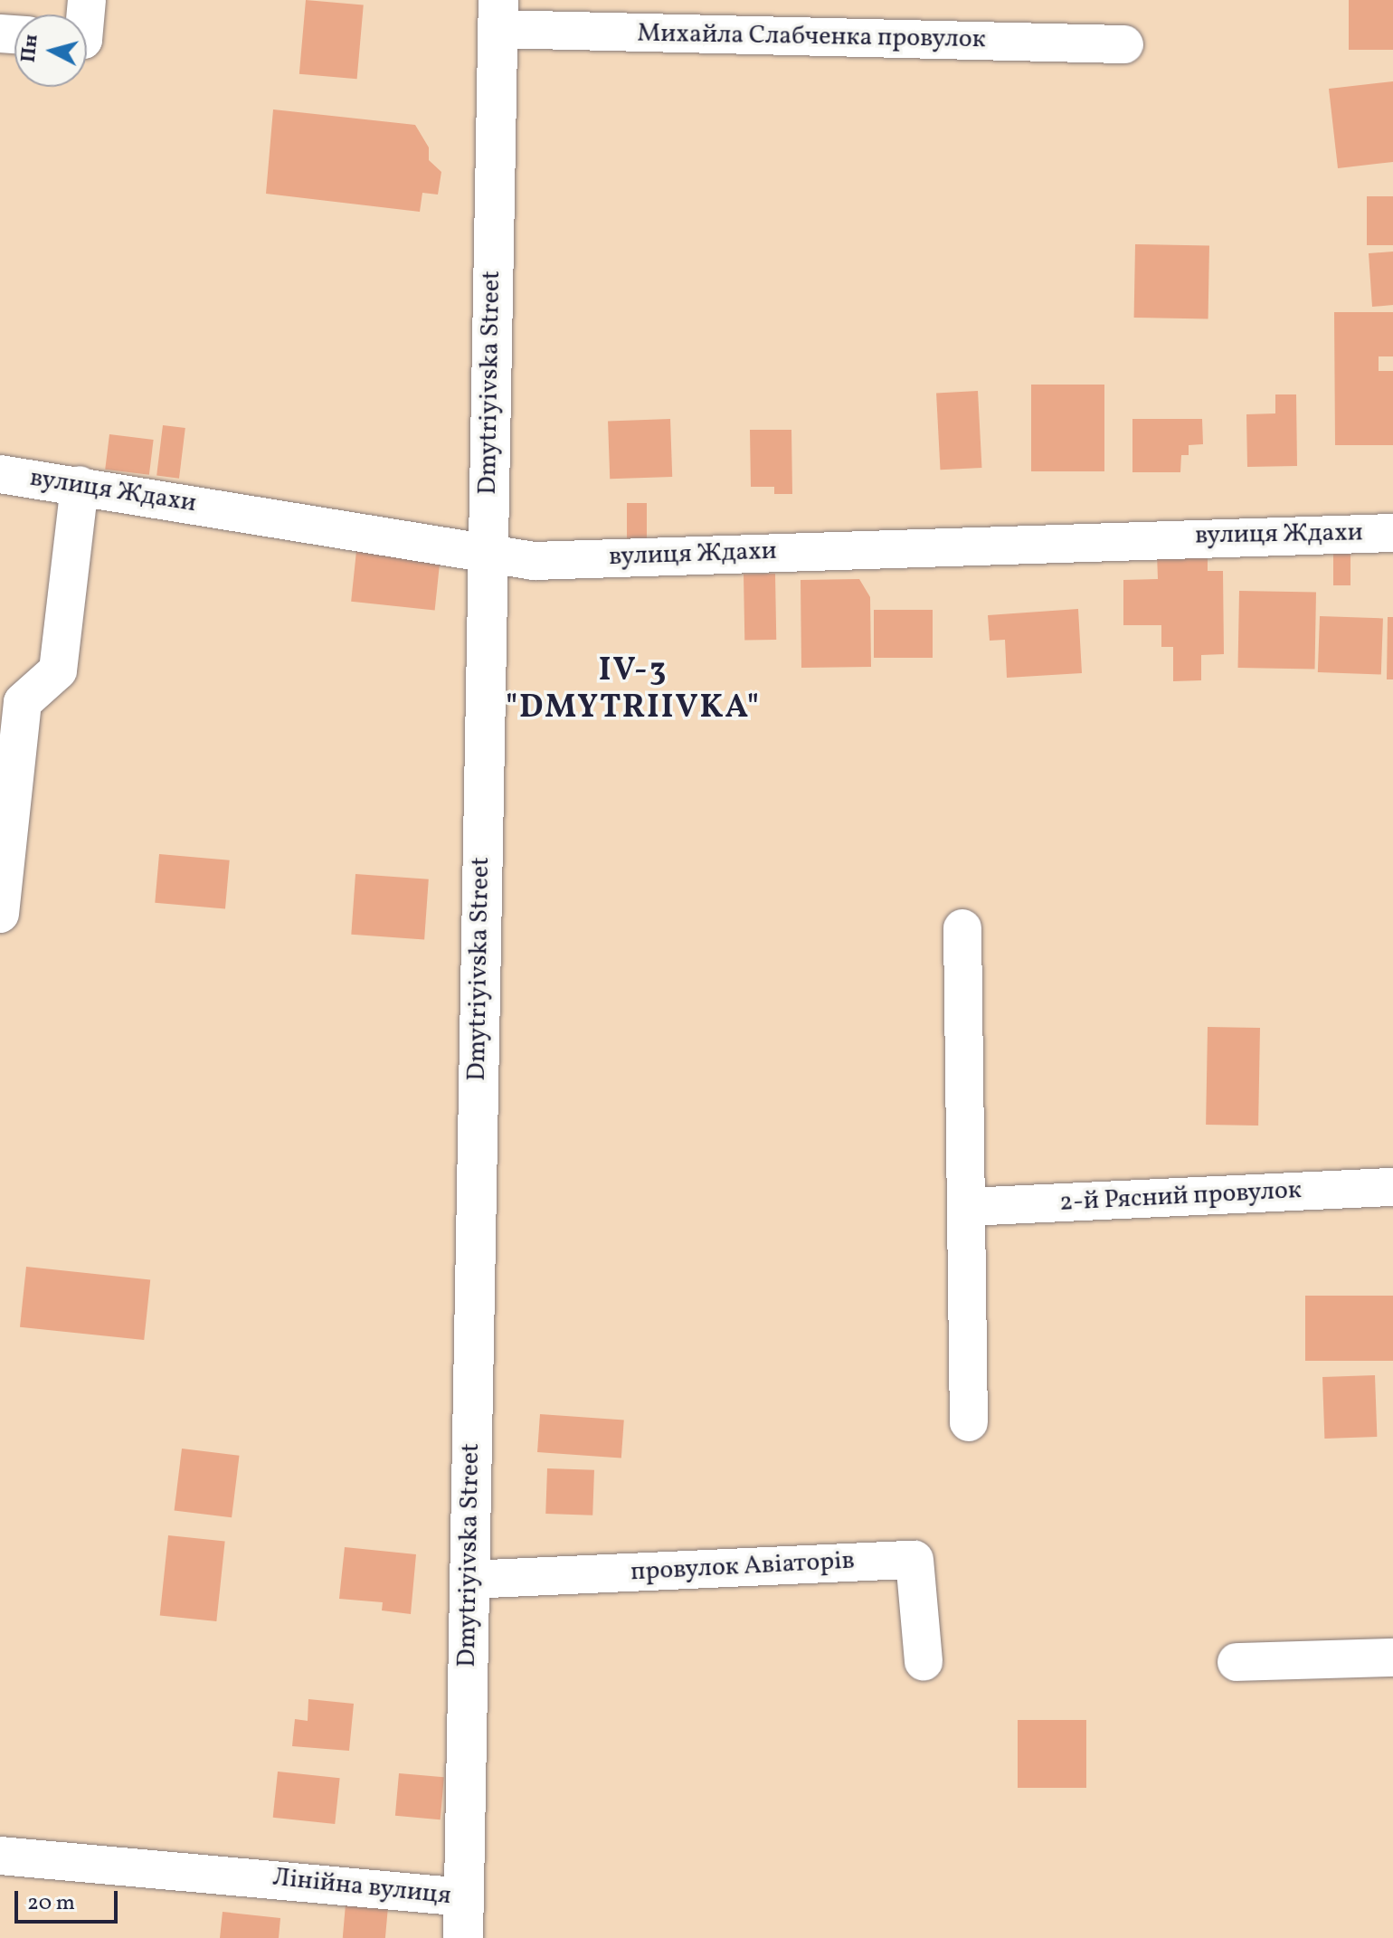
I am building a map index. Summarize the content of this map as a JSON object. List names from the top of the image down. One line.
{"streets":{"main road":["Dmytriyivska Street"],"street":["Михайла Слабченка провулок","вулиця Ждахи","2-й Рясний провулок","провулок Авіаторів","Лінійна вулиця"]},"crossings":[["Михайла Слабченка провулок","Dmytriyivska Street"],["Dmytriyivska Street","вулиця Ждахи"],["Dmytriyivska Street","провулок Авіаторів"],["Dmytriyivska Street","Лінійна вулиця"]],"districts":["IV-3 \"DMYTRIIVKA\""],"scale_bar":"20 m","north":"left"}
